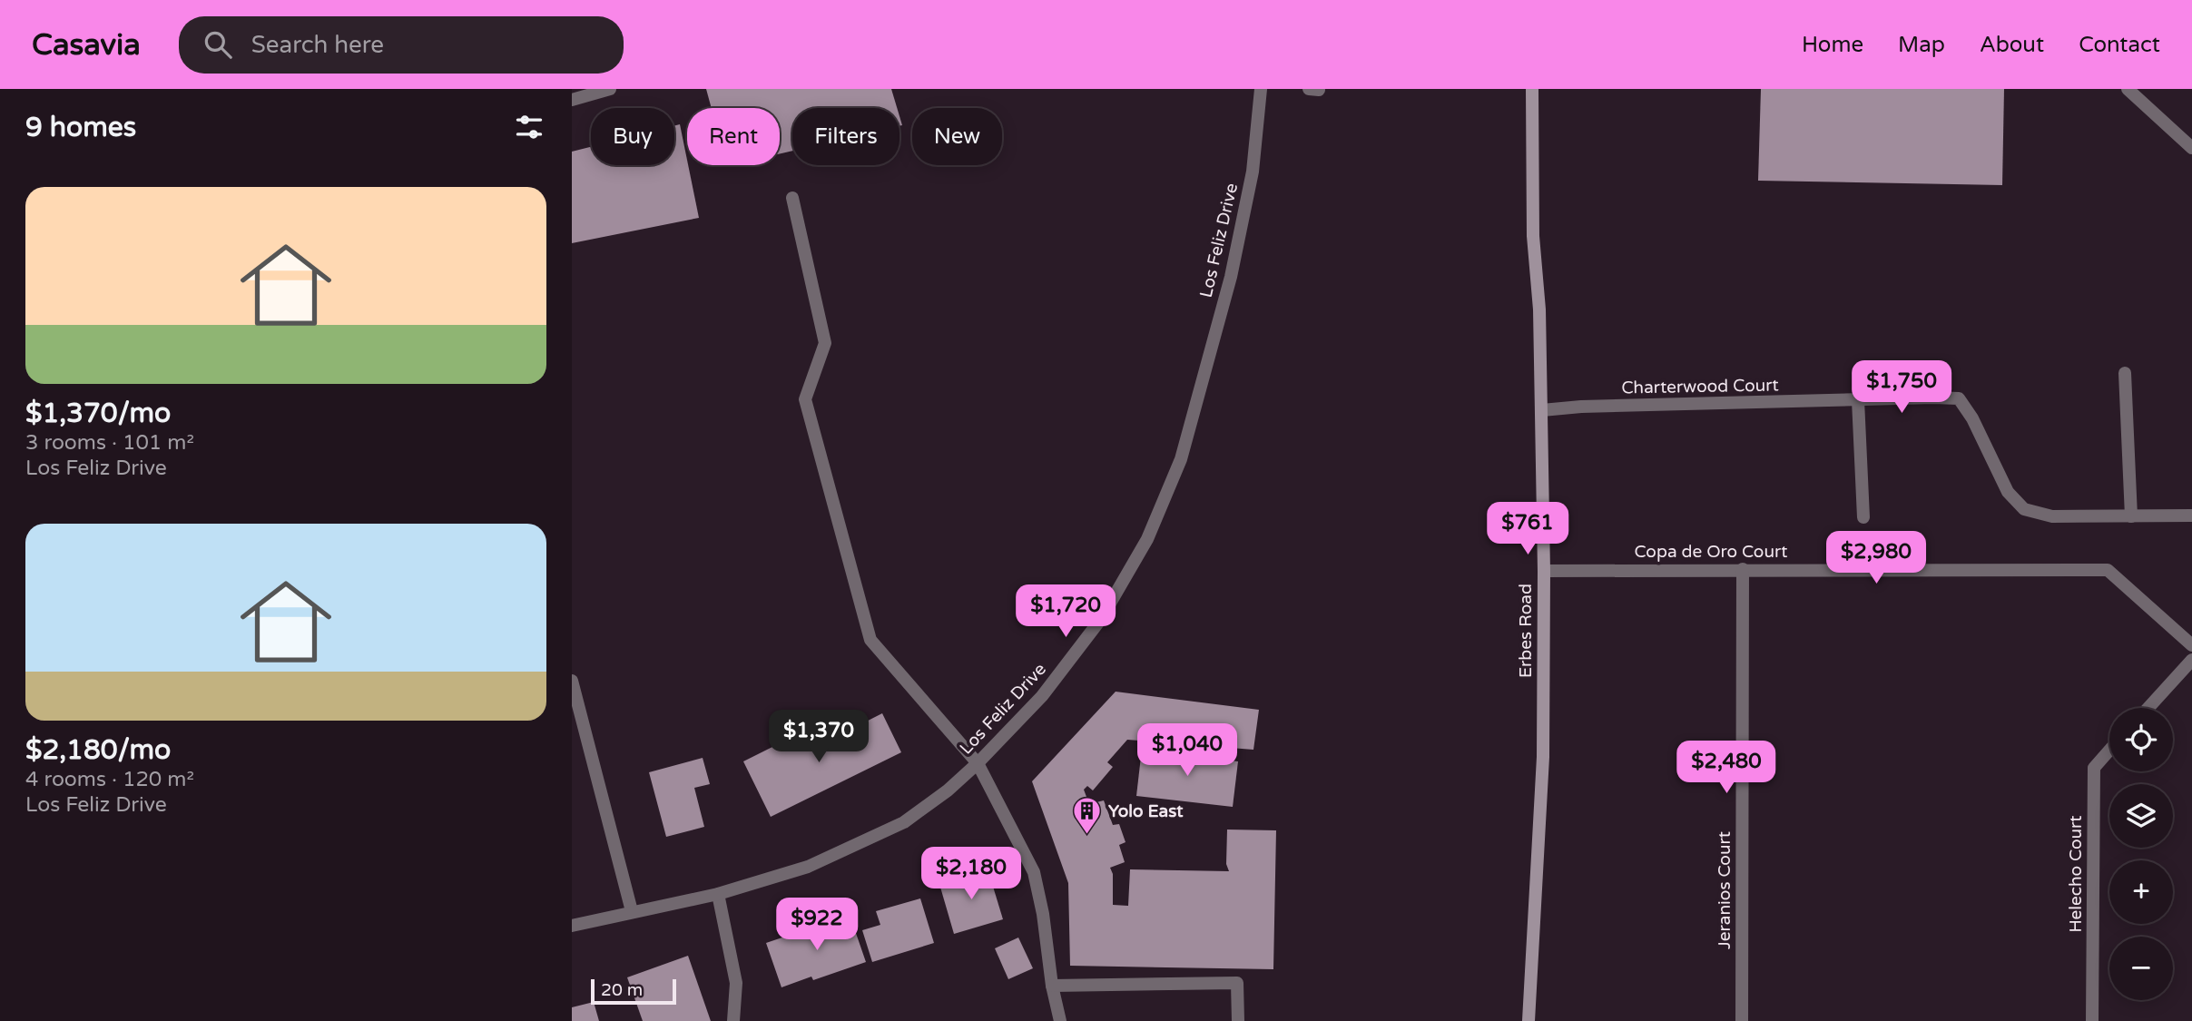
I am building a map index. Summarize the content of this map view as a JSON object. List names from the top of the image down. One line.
{"streets":{"street":["Los Feliz Drive","Charterwood Court","Copa de Oro Court","Erbes Road","Helecho Court","Jeranios Court"]},"crossings":[["Charterwood Court","Erbes Road"],["Copa de Oro Court","Erbes Road"],["Copa de Oro Court","Jeranios Court"]],"places":{"building":["Yolo East"]},"scale_bar":"20 m","page":{"header":"Casavia","search":"Search here","nav":["Home","Map","About","Contact"],"heading":"9 homes","chip":["Buy","Rent","Filters","New"],"list":[{"name":"$1,370/mo","note":"3 rooms · 101 m² · Los Feliz Drive"},{"name":"$2,180/mo","note":"4 rooms · 120 m² · Los Feliz Drive"}],"price":["$1,750","$761","$2,980","$1,720","$1,370","$1,040","$2,480","$2,180","$922"],"map_buttons":["+","−"],"scale":"20 m"}}
